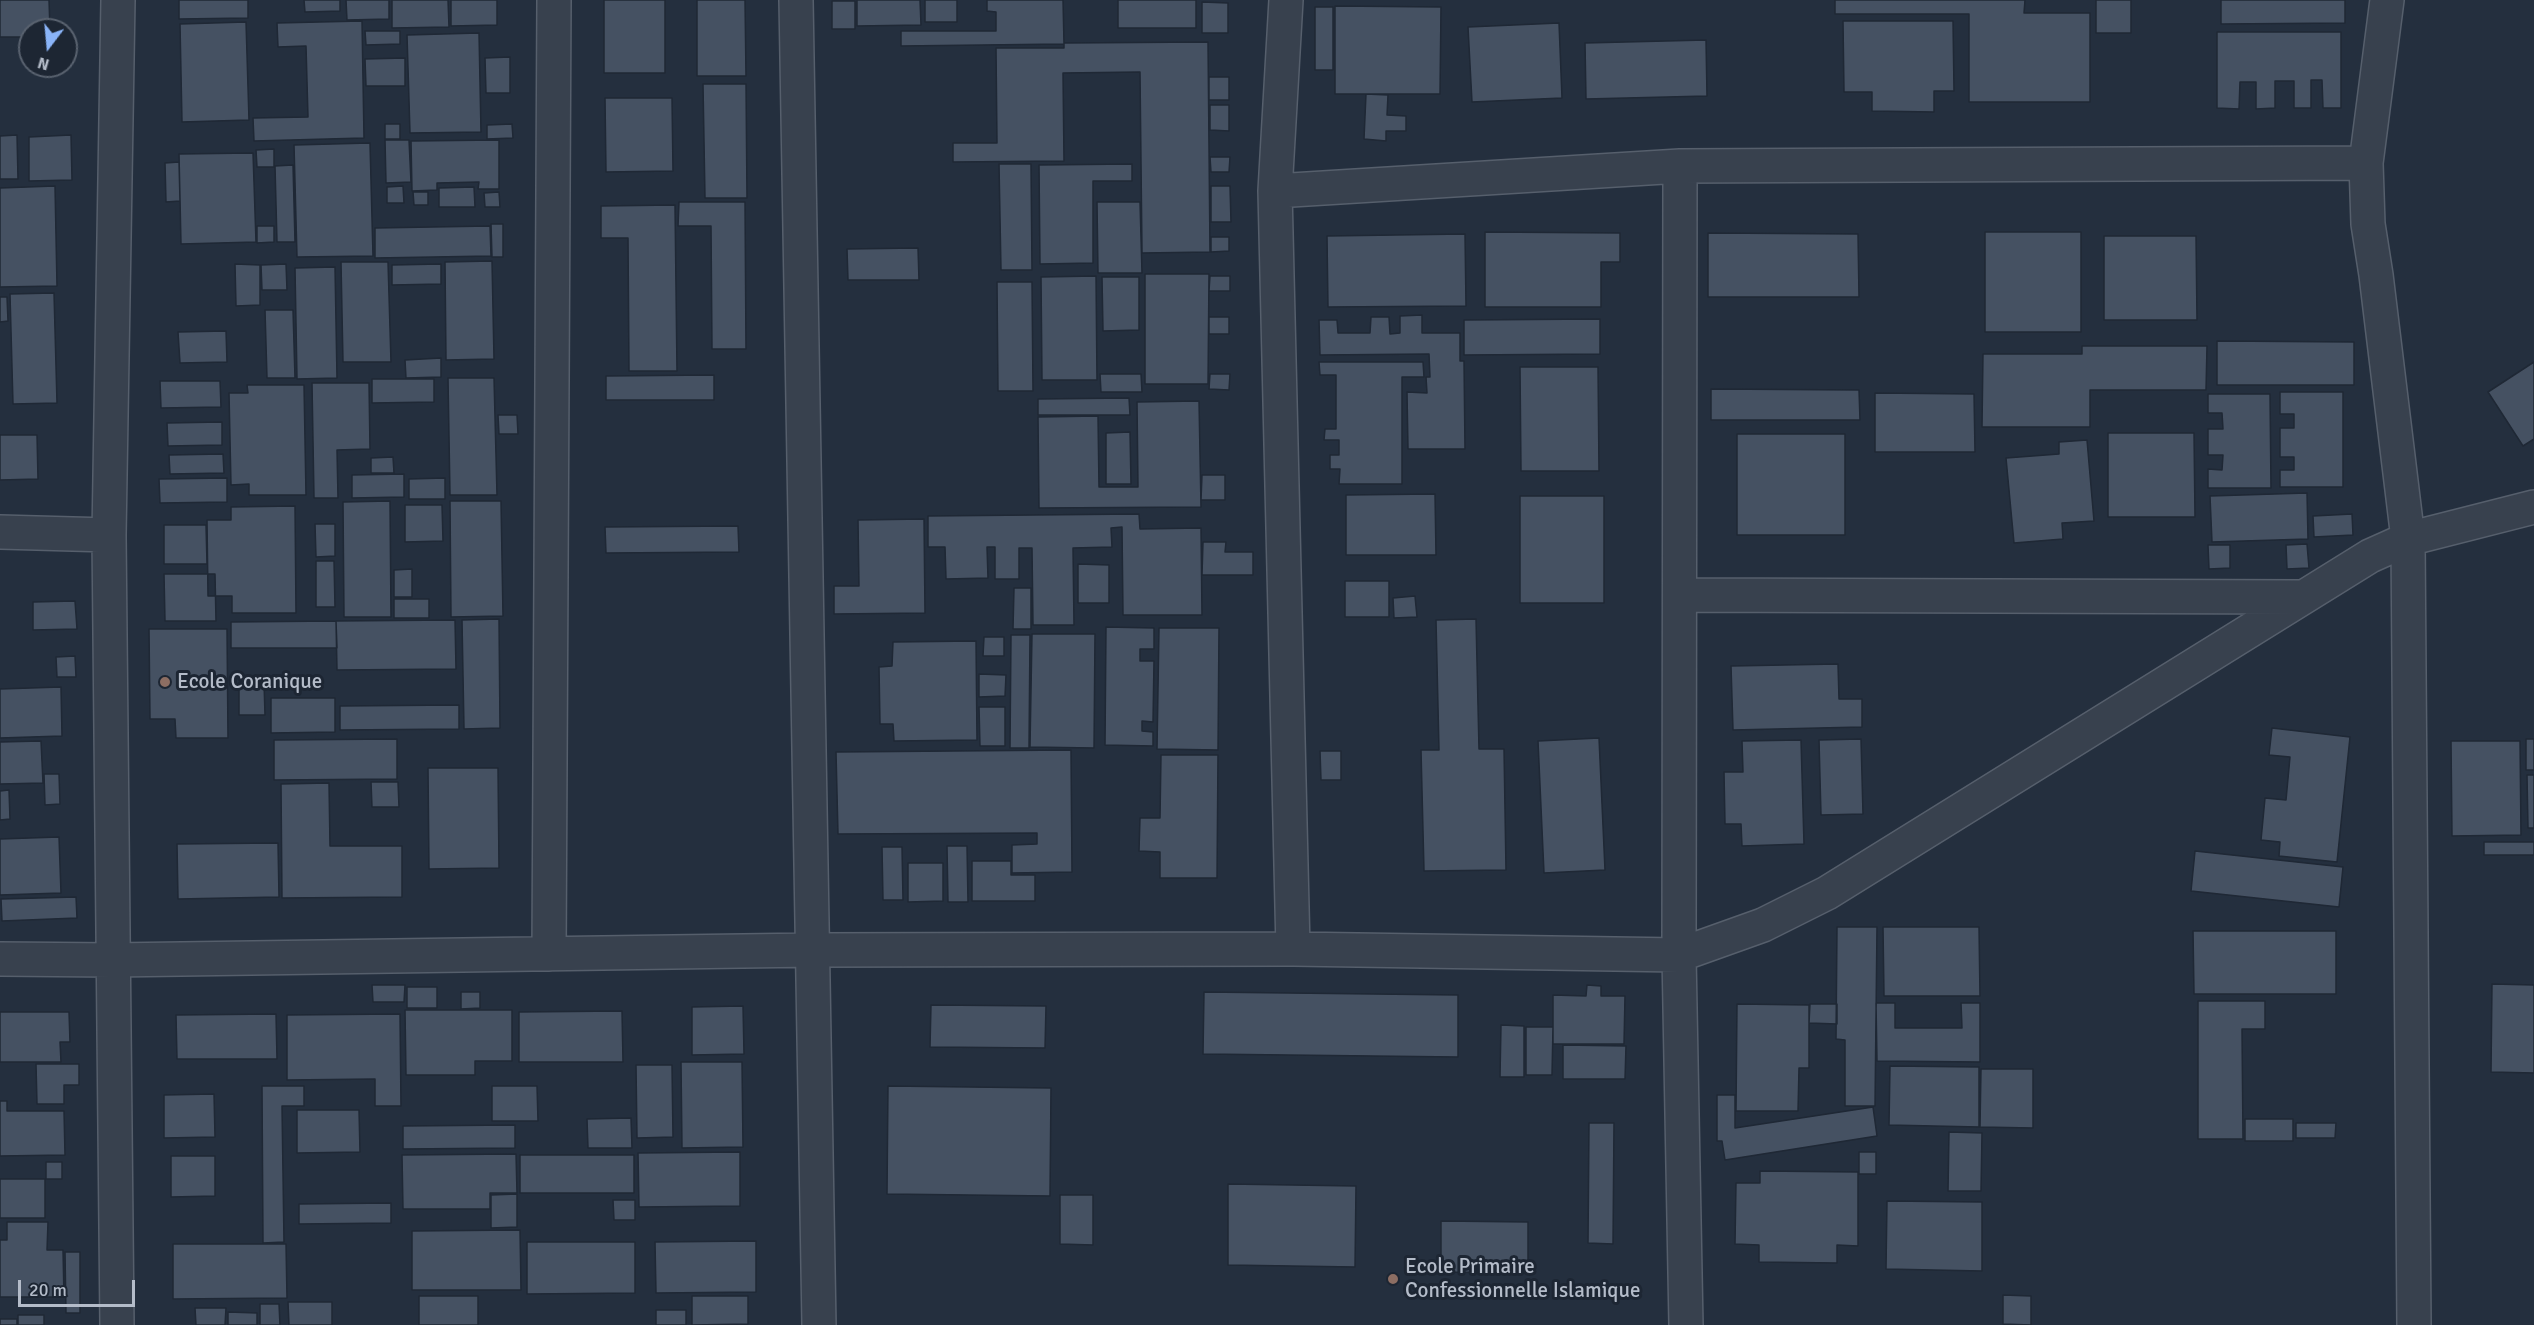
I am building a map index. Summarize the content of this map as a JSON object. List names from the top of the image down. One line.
{"places":["Ecole Coranique","Ecole Primaire Confessionnelle Islamique"],"scale_bar":"20 m","north":"bottom"}
